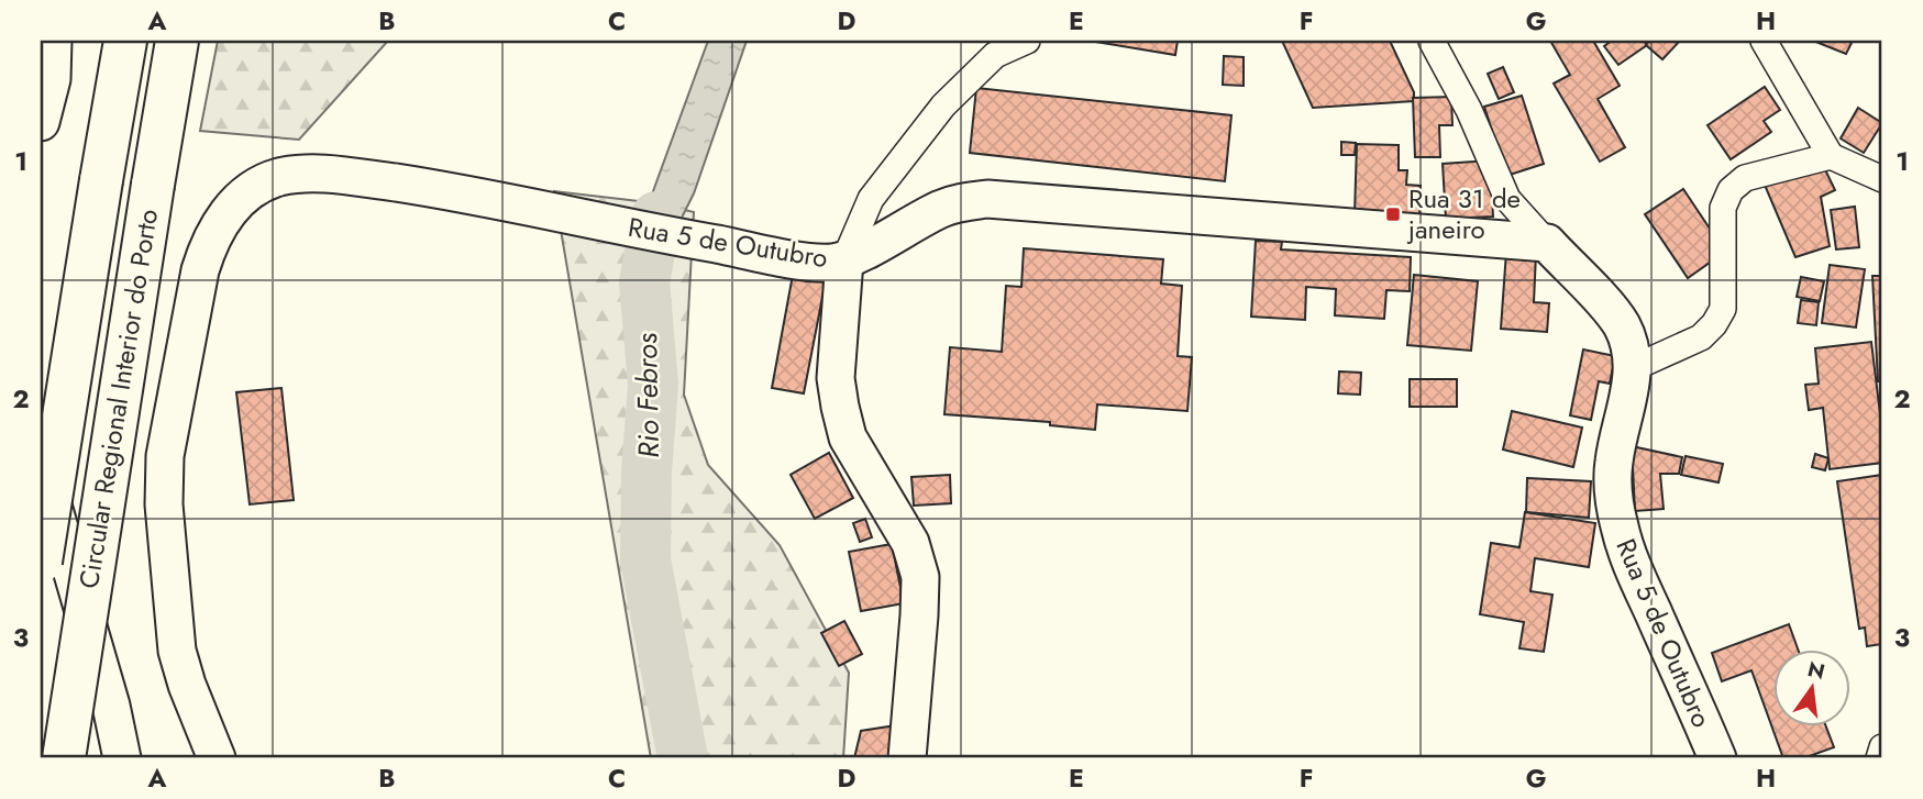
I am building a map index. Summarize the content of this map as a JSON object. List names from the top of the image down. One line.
{"streets":{"highway":["Circular Regional Interior do Porto"],"street":["Rua 5 de Outubro"]},"water":["Rio Febros"],"places":{"transit":["Rua 31 de janeiro"]},"north":"top","grid":{"columns":["A","B","C","D","E","F","G","H"],"rows":["1","2","3"]}}
